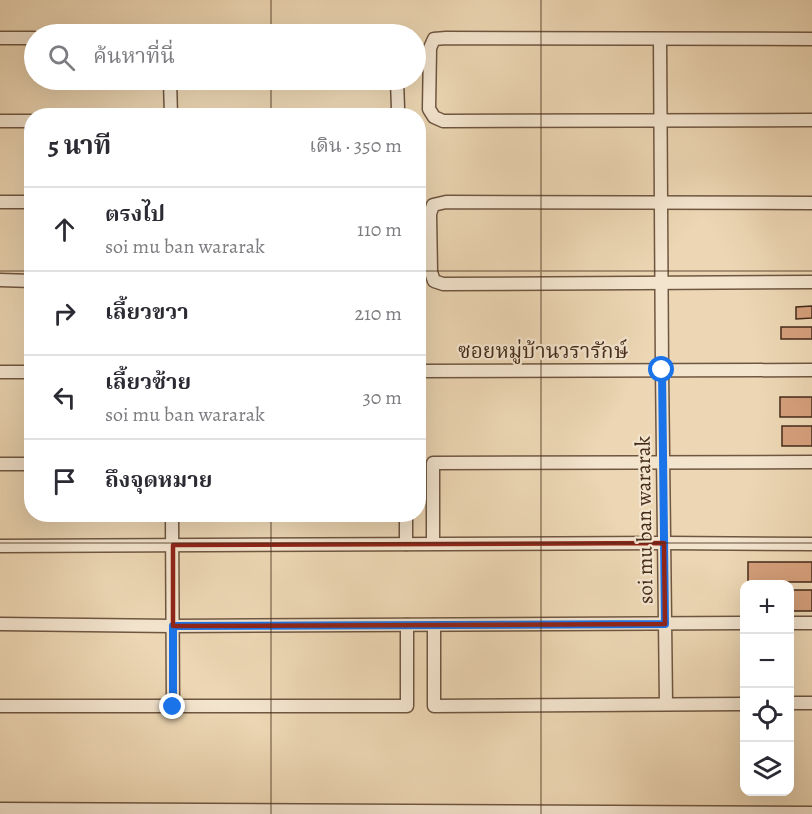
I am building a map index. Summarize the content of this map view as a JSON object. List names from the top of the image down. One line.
{"streets":{"street":["ซอยหมู่บ้านวรารักษ์","soi mu ban wararak"]},"crossings":[["ซอยหมู่บ้านวรารักษ์","soi mu ban wararak"]],"page":{"search":"ค้นหาที่นี่","heading":["5 นาที","เดิน · 350 m"],"list":[["ตรงไป","soi mu ban wararak","110 m"],["เลี้ยวขวา","210 m"],["เลี้ยวซ้าย","soi mu ban wararak","30 m"],"ถึงจุดหมาย"],"map_buttons":["+","−"]}}
